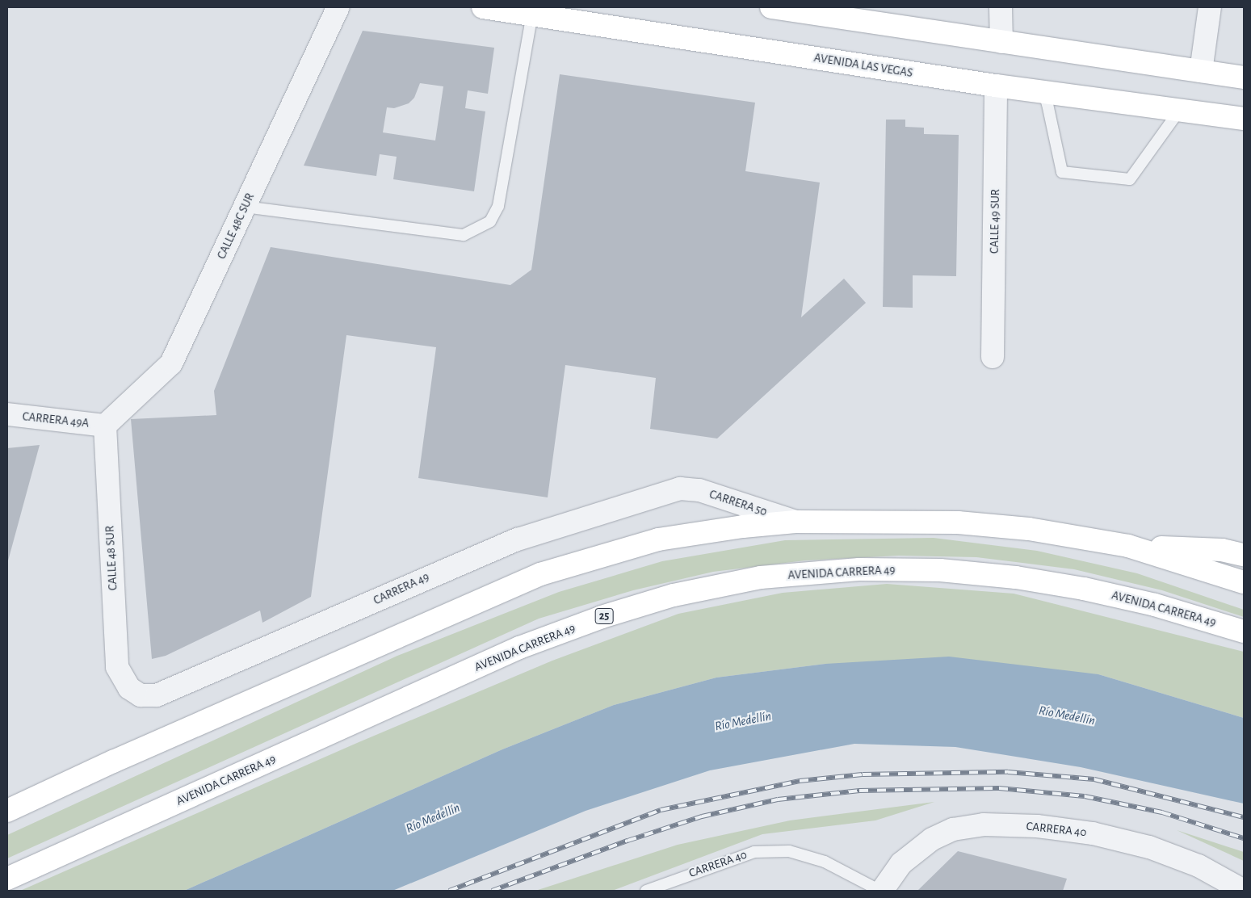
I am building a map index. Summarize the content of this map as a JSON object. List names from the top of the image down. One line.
{"streets":{"main road":["AVENIDA LAS VEGAS","AVENIDA CARRERA 49","25"],"street":["CALLE 49 SUR","CALLE 48C SUR","CARRERA 49A","CARRERA 50","CALLE 48 SUR","CARRERA 49","CARRERA 40"]},"crossings":[["AVENIDA LAS VEGAS","CALLE 49 SUR"],["CALLE 48C SUR","CARRERA 49A"],["CALLE 48C SUR","CALLE 48 SUR"],["CARRERA 49A","CALLE 48 SUR"],["CARRERA 50","CARRERA 49"],["CALLE 48 SUR","CARRERA 49"]],"water":["Río Medellín"]}
